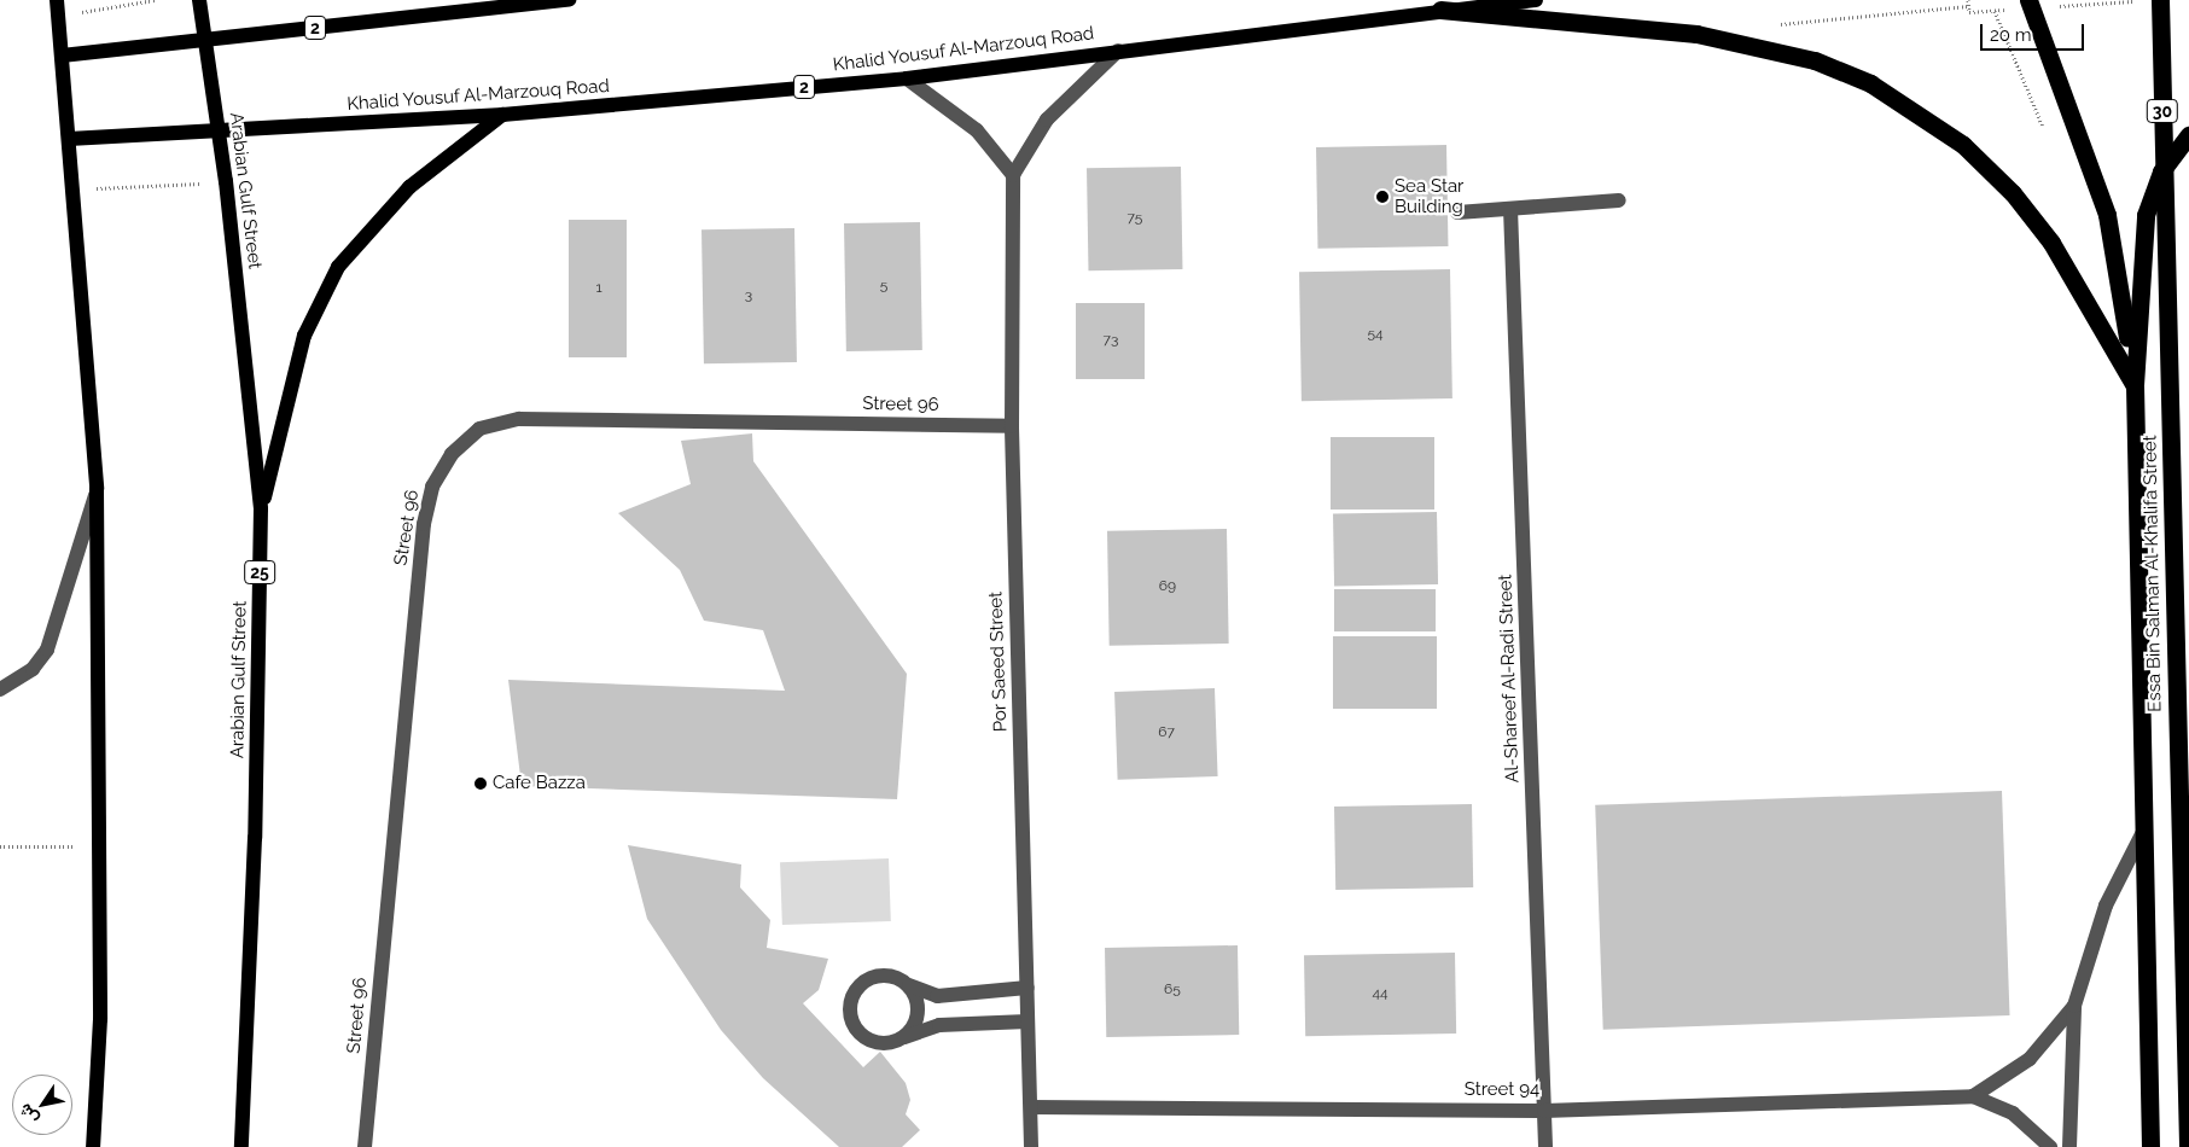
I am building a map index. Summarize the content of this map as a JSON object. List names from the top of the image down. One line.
{"streets":{"highway":["30","Essa Bin Salman Al-Khalifa Street"],"main road":["2","Khalid Yousuf Al-Marzouq Road","Arabian Gulf Street","25"],"street":["Street 96","Por Saeed Street","Al-Shareef Al-Radi Street","Street 94"]},"crossings":[["2","Arabian Gulf Street"],["Khalid Yousuf Al-Marzouq Road","Arabian Gulf Street"],["Street 96","Por Saeed Street"],["Por Saeed Street","Street 94"],["Al-Shareef Al-Radi Street","Street 94"]],"places":["Sea Star Building","Cafe Bazza"],"house_numbers":["75","5","1","3","54","73","69","67","65","44"],"scale_bar":"20 m","north":"bottom left"}
